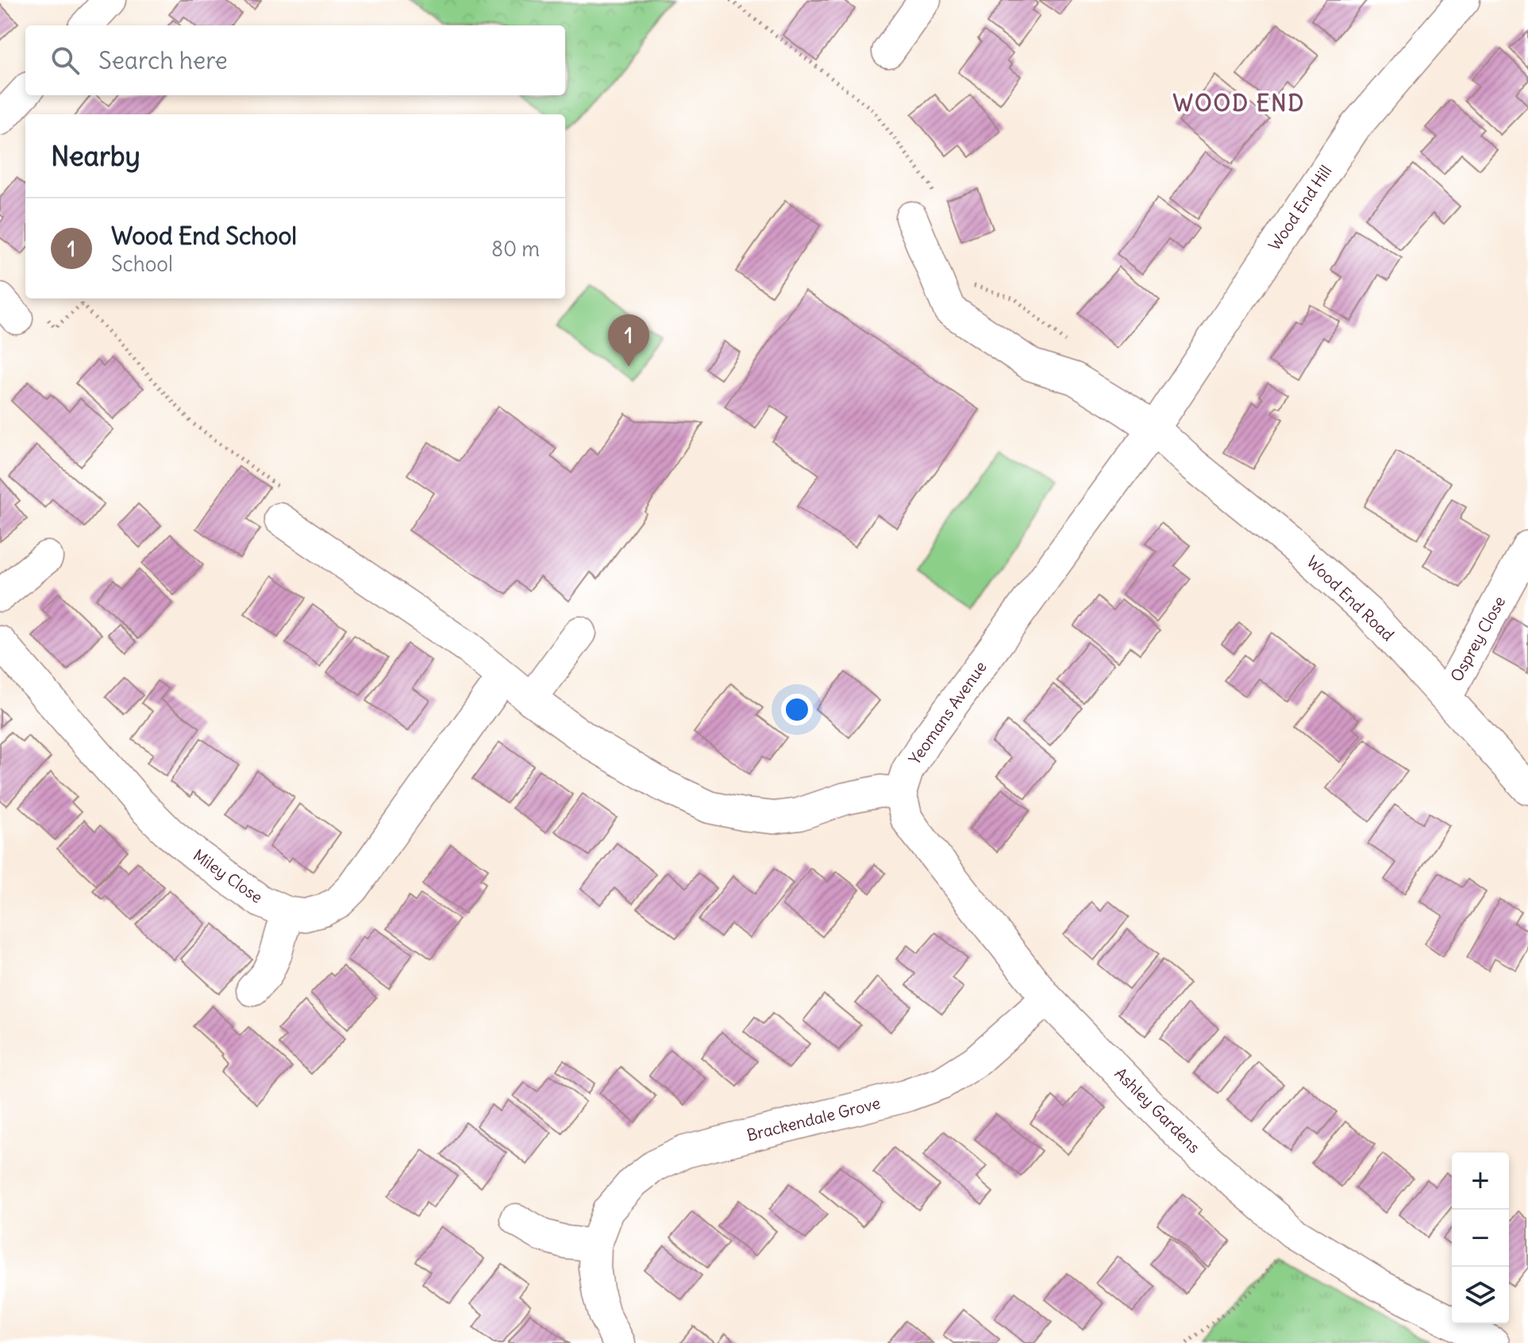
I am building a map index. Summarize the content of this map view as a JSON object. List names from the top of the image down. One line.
{"streets":{"street":["Wood End Hill","Wood End Road","Osprey Close","Yeomans Avenue","Miley Close","Ashley Gardens","Brackendale Grove"]},"crossings":[["Wood End Hill","Wood End Road"],["Wood End Hill","Yeomans Avenue"],["Wood End Road","Osprey Close"],["Wood End Road","Yeomans Avenue"],["Yeomans Avenue","Ashley Gardens"],["Ashley Gardens","Brackendale Grove"]],"districts":["WOOD END"],"page":{"search":"Search here","heading":"Nearby","list":[{"mark":"1","name":"Wood End School","note":"School","value":"80 m"}],"pins":"1","map_buttons":["+","−"]}}
